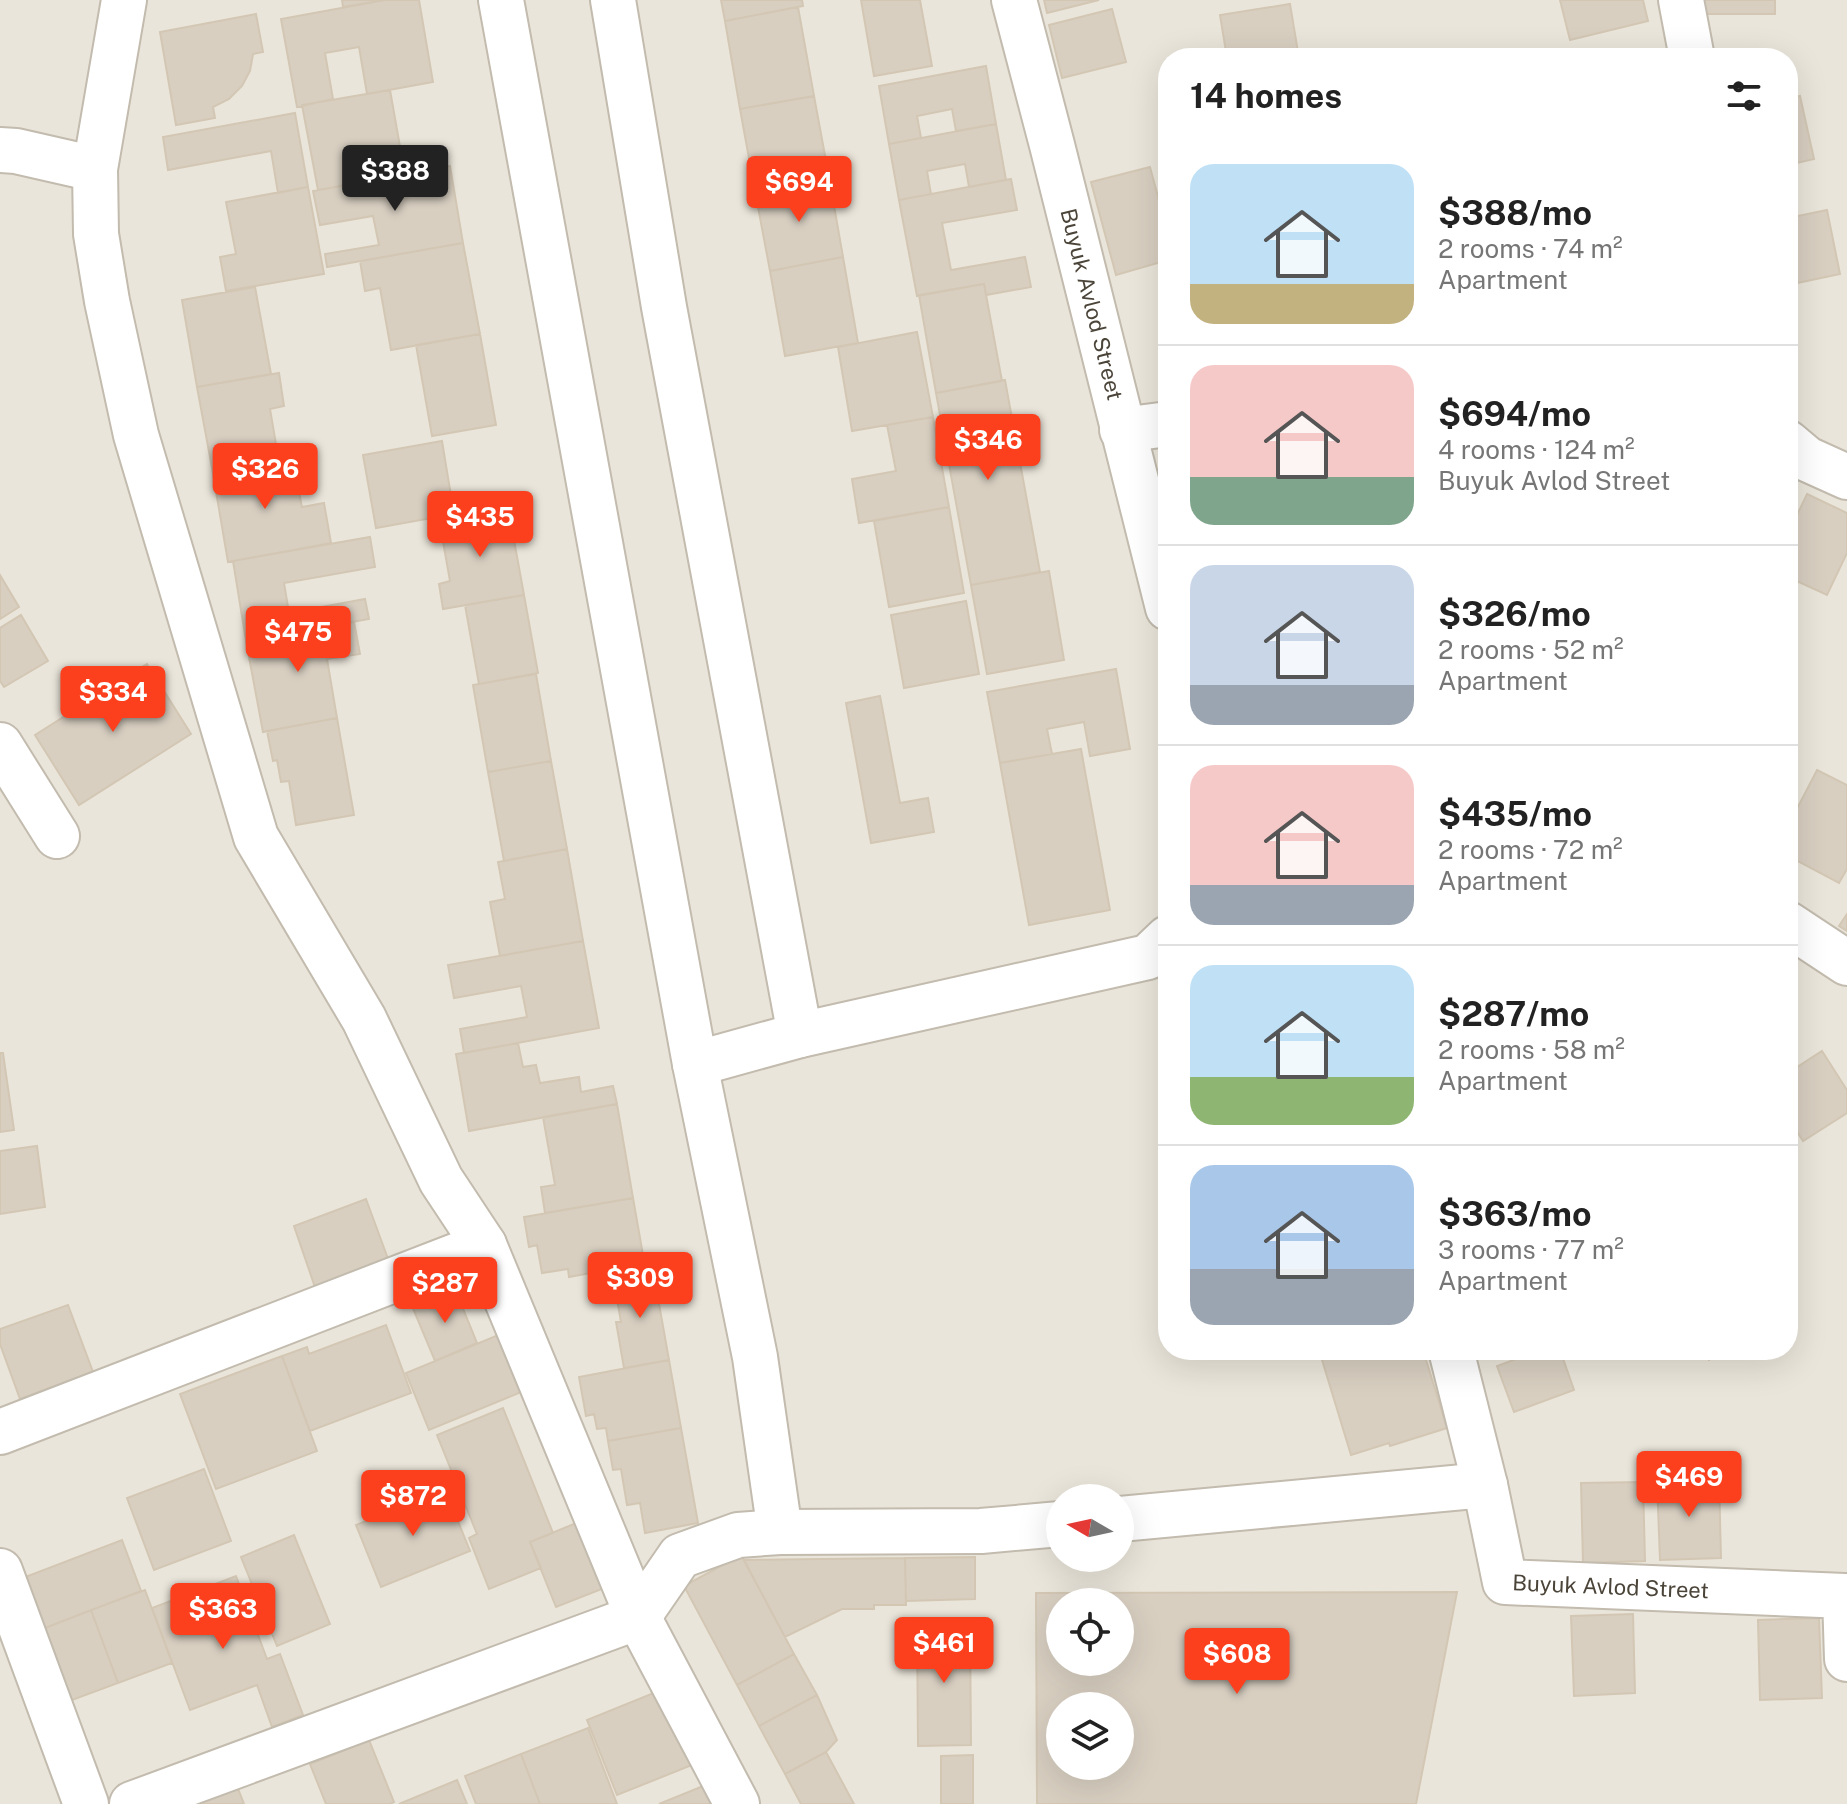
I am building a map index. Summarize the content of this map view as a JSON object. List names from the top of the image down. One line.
{"streets":{"street":["Buyuk Avlod Street"]},"north":"left","page":{"heading":"14 homes","list":[{"name":"$388/mo","note":"2 rooms · 74 m² · Apartment"},{"name":"$694/mo","note":"4 rooms · 124 m² · Buyuk Avlod Street"},{"name":"$326/mo","note":"2 rooms · 52 m² · Apartment"},{"name":"$435/mo","note":"2 rooms · 72 m² · Apartment"},{"name":"$287/mo","note":"2 rooms · 58 m² · Apartment"},{"name":"$363/mo","note":"3 rooms · 77 m² · Apartment"}],"price":["$388","$694","$346","$326","$435","$475","$334","$309","$287","$469","$872","$363","$461","$608"]}}
